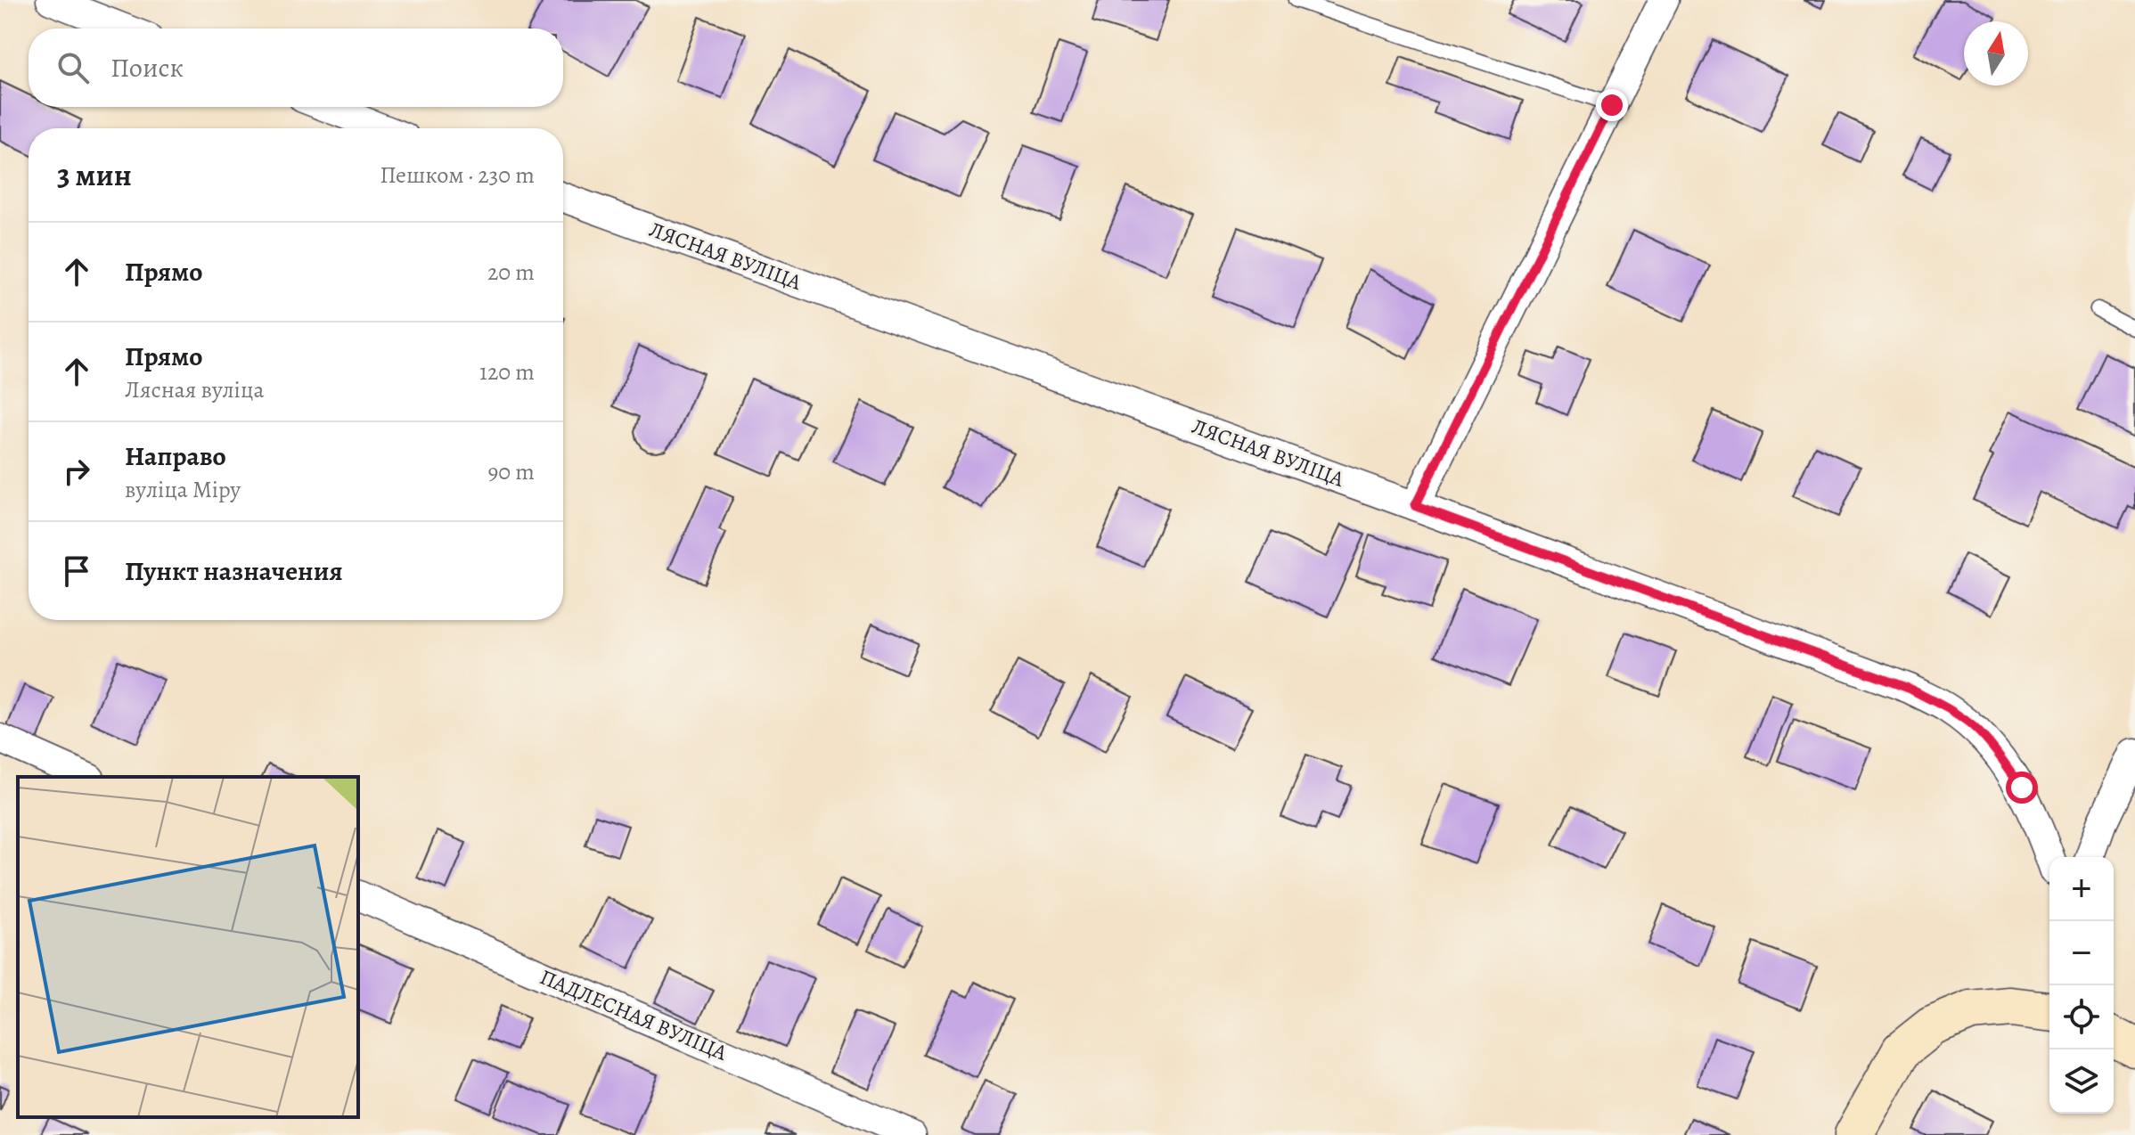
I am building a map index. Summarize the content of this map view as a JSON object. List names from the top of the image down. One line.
{"streets":{"street":["ЛЯСНАЯ ВУЛІЦА","ПАДЛЕСНАЯ ВУЛІЦА"]},"north":"top","page":{"search":"Поиск","heading":["3 мин","Пешком · 230 m"],"list":[["Прямо","20 m"],["Прямо","Лясная вуліца","120 m"],["Направо","вуліца Міру","90 m"],"Пункт назначения"],"map_buttons":["+","−"]}}
